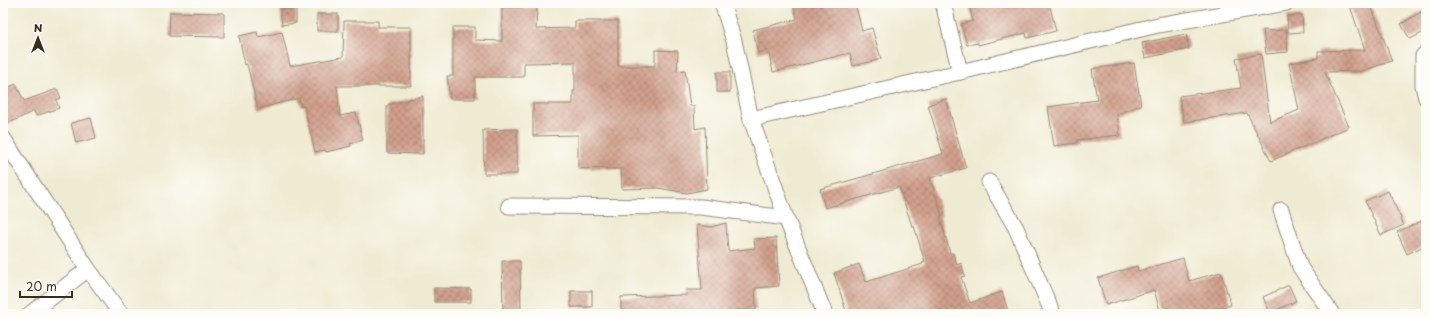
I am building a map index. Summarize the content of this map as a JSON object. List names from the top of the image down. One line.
{"scale_bar":"20 m","north":"top"}
